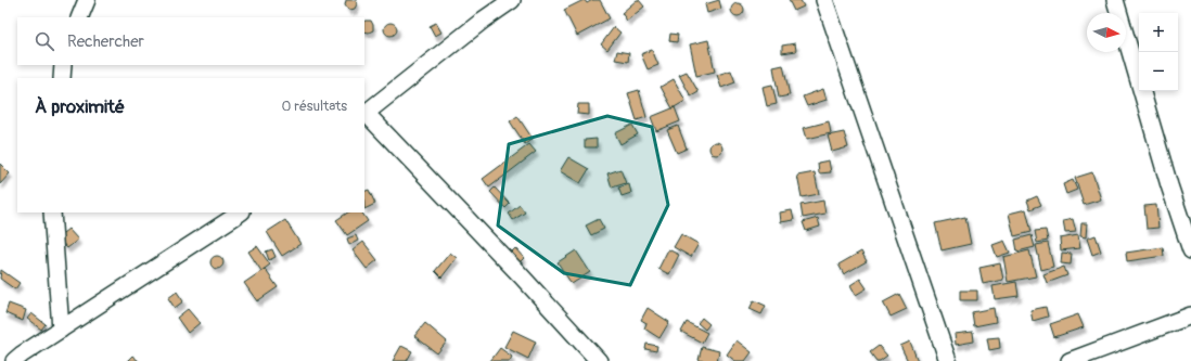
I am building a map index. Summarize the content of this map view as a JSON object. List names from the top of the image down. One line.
{"north":"right","page":{"map_buttons":["+","−"],"search":"Rechercher","heading":["À proximité","0 résultats"]}}
